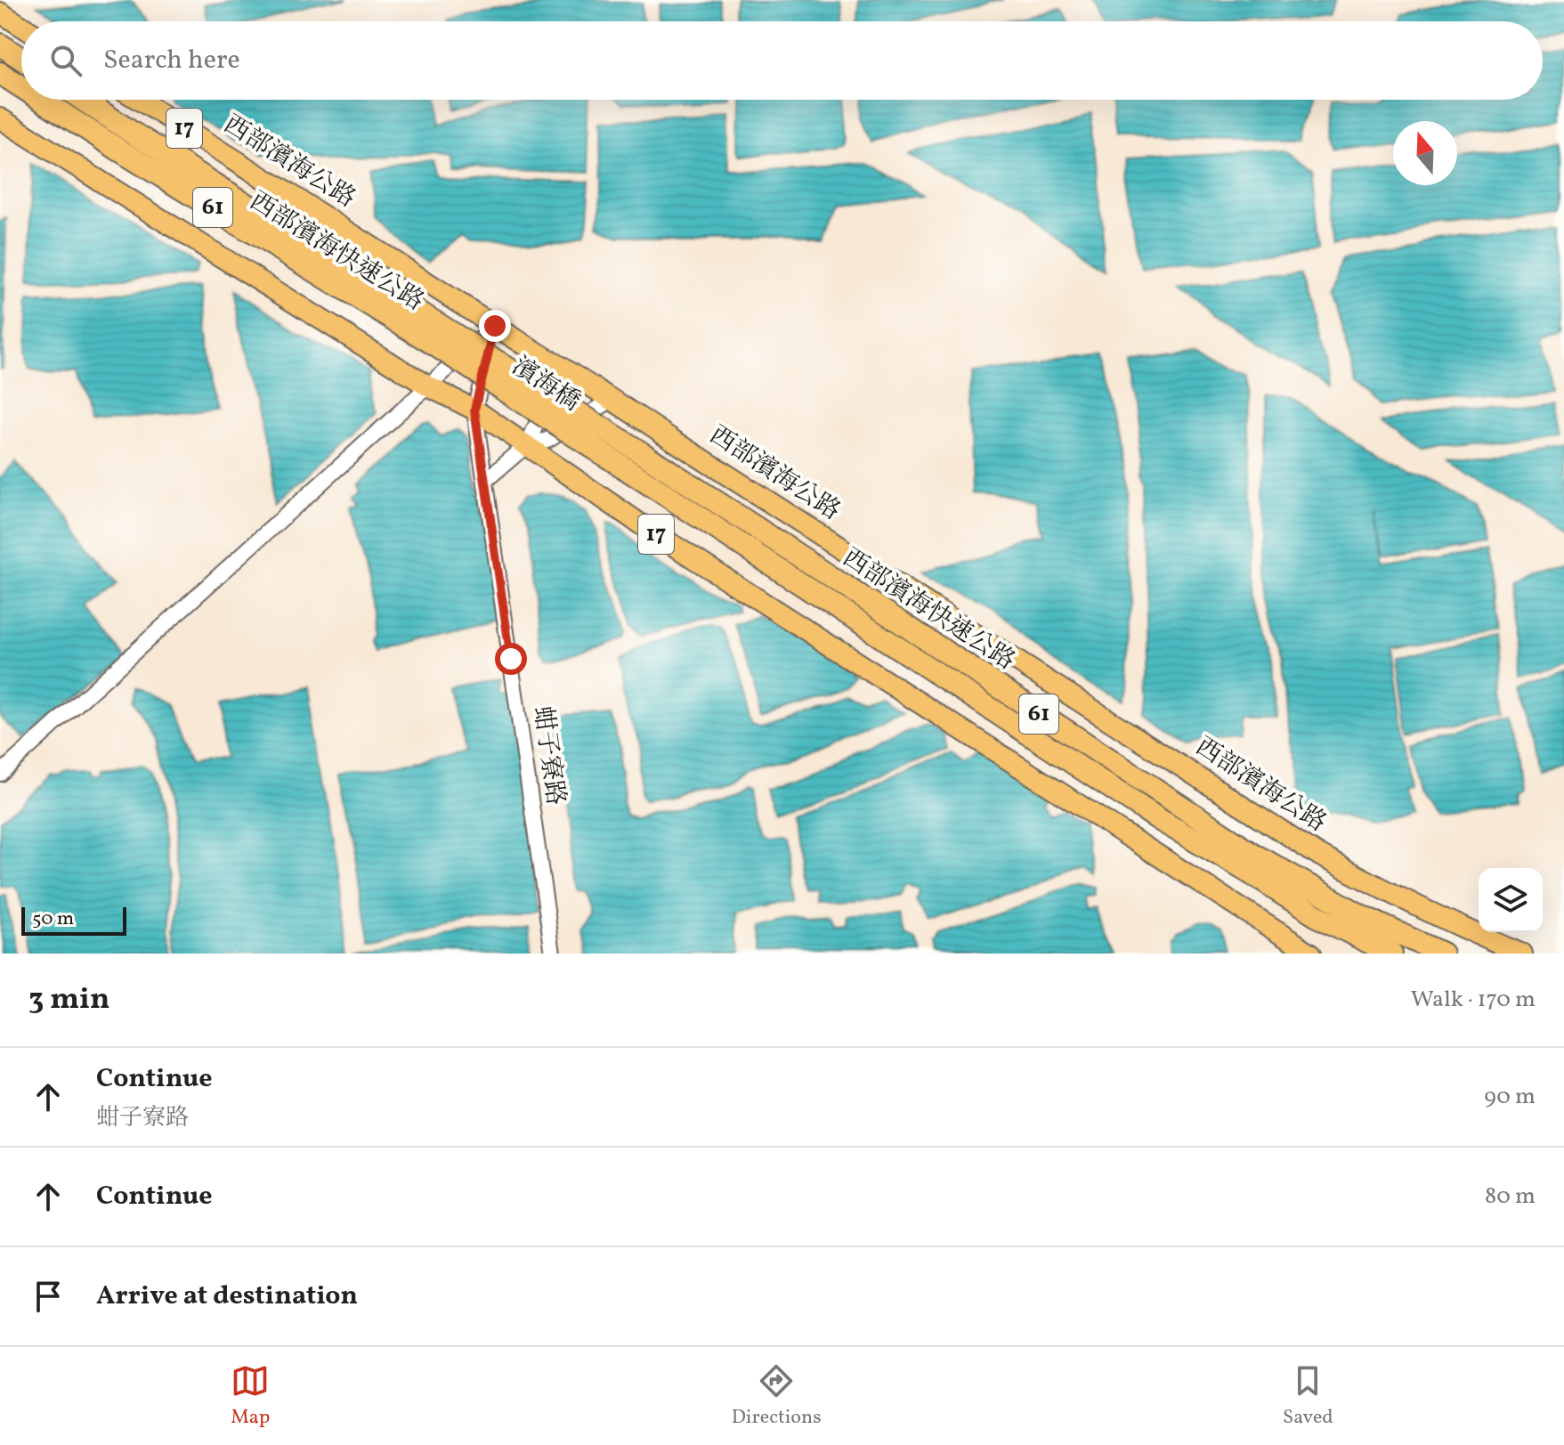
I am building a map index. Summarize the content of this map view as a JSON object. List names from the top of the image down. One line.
{"streets":{"highway":["61","西部濱海快速公路","濱海橋"],"main road":["17","西部濱海公路"],"street":["蚶子寮路"]},"crossings":[["17","蚶子寮路"],["西部濱海快速公路","濱海橋"]],"scale_bar":"50 m","north":"top","page":{"search":"Search here","scale":"50 m","heading":["3 min","Walk · 170 m"],"list":[["Continue","蚶子寮路","90 m"],["Continue","80 m"],"Arrive at destination"],"nav":["Map","Directions","Saved"]}}
